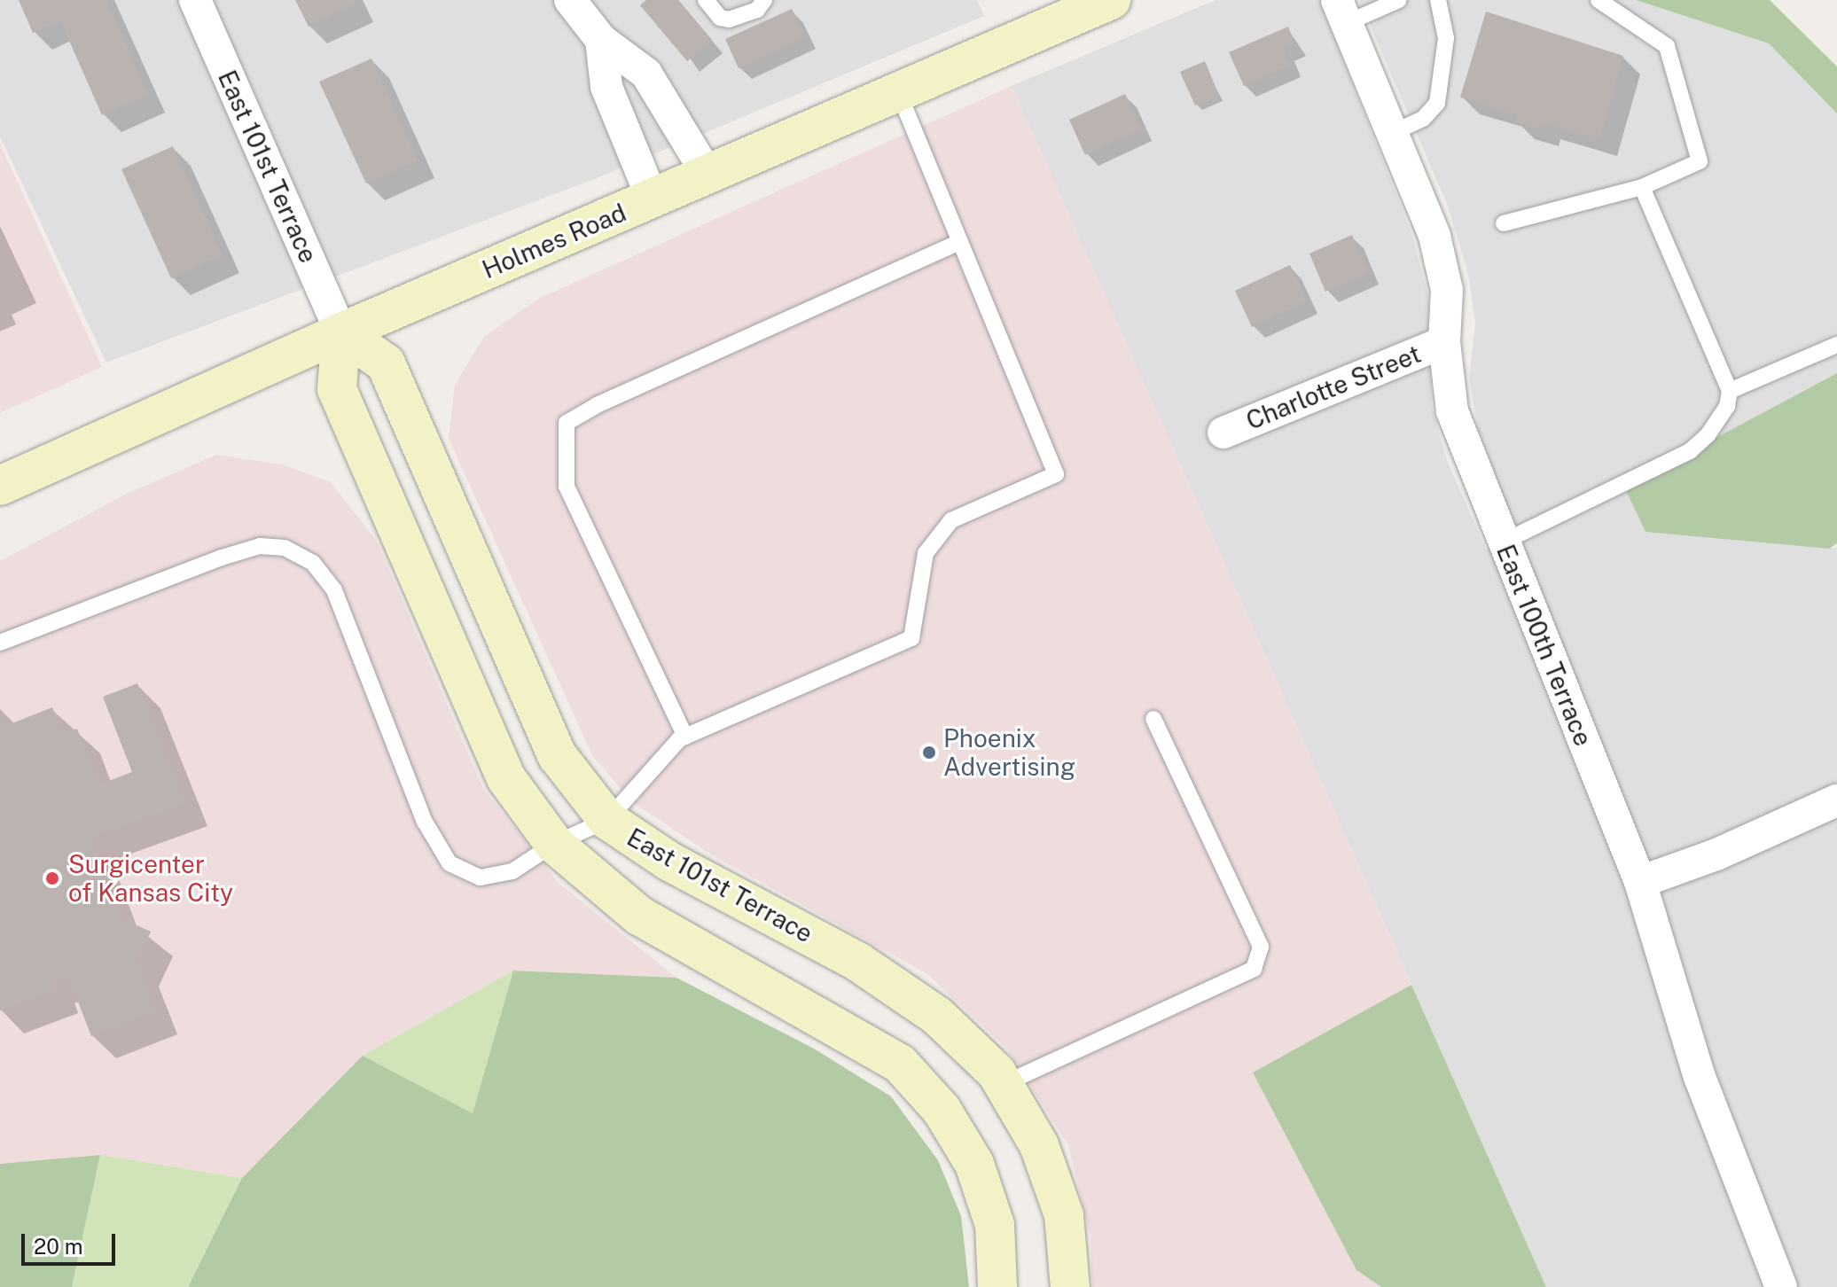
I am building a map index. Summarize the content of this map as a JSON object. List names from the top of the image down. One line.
{"streets":{"street":["East 101st Terrace","Holmes Road","Charlotte Street","East 100th Terrace"]},"crossings":[["East 101st Terrace","Holmes Road"],["Charlotte Street","East 100th Terrace"]],"places":["Phoenix Advertising","Surgicenter of Kansas City"],"scale_bar":"20 m"}
